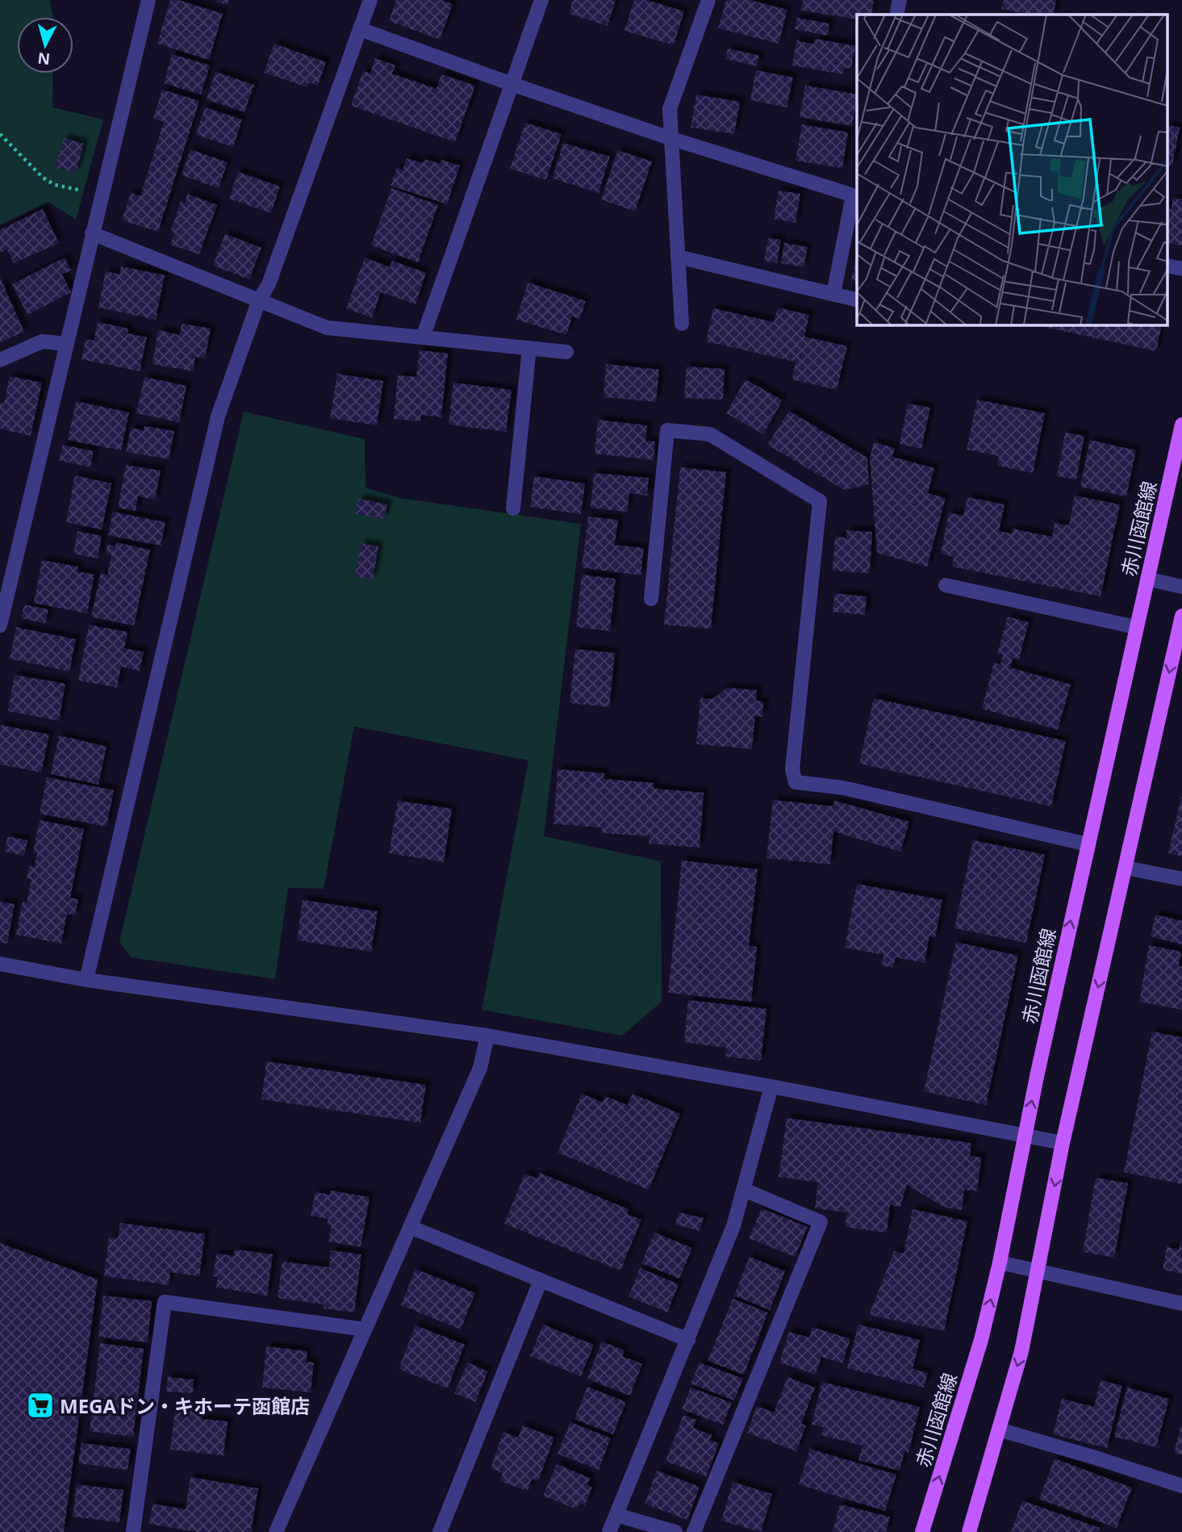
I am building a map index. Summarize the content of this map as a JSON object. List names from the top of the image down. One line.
{"streets":{"main road":["赤川函館線"]},"places":{"supermarket":["MEGAドン・キホーテ函館店"]},"north":"bottom"}
